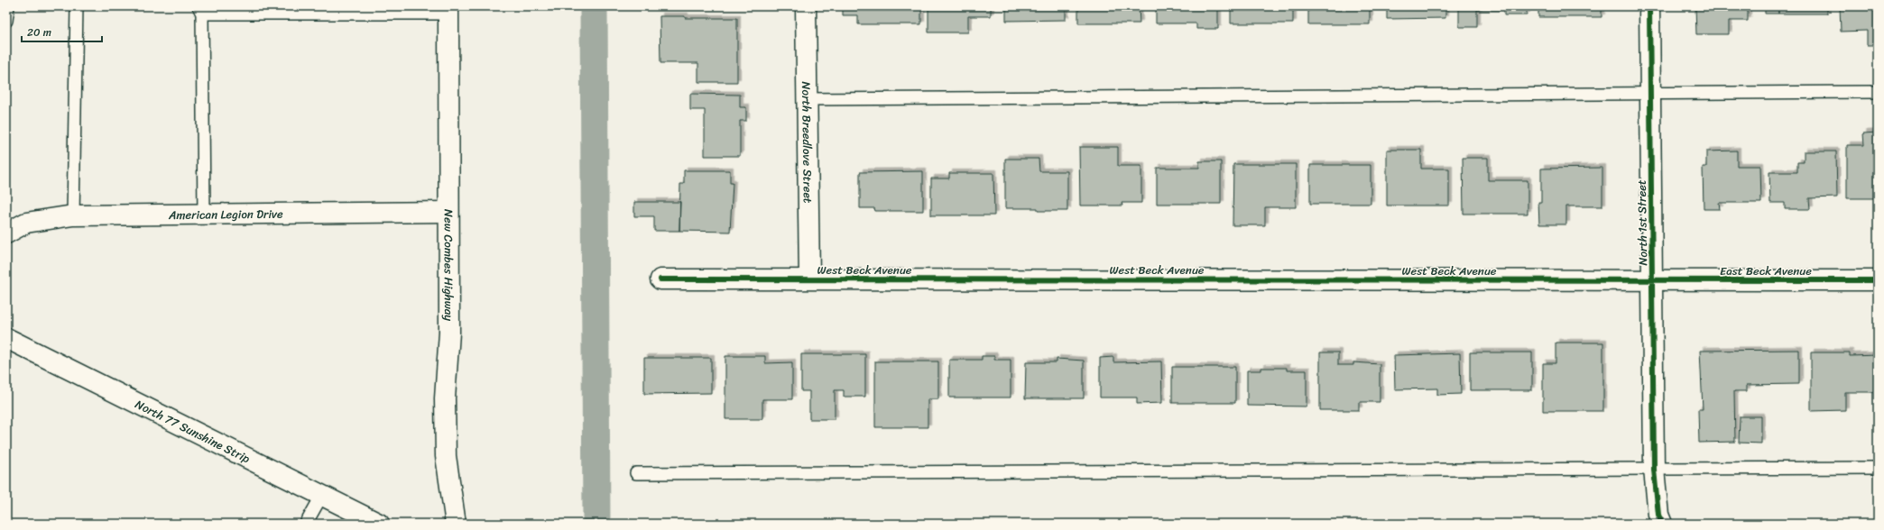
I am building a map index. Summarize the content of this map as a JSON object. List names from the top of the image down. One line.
{"streets":{"street":["North Breedlove Street","American Legion Drive","North 1st Street","New Combes Highway","West Beck Avenue","East Beck Avenue","North 77 Sunshine Strip"]},"crossings":[["North Breedlove Street","West Beck Avenue"],["American Legion Drive","New Combes Highway"],["North 1st Street","West Beck Avenue"],["North 1st Street","East Beck Avenue"],["West Beck Avenue","East Beck Avenue"]],"scale_bar":"20 m"}
